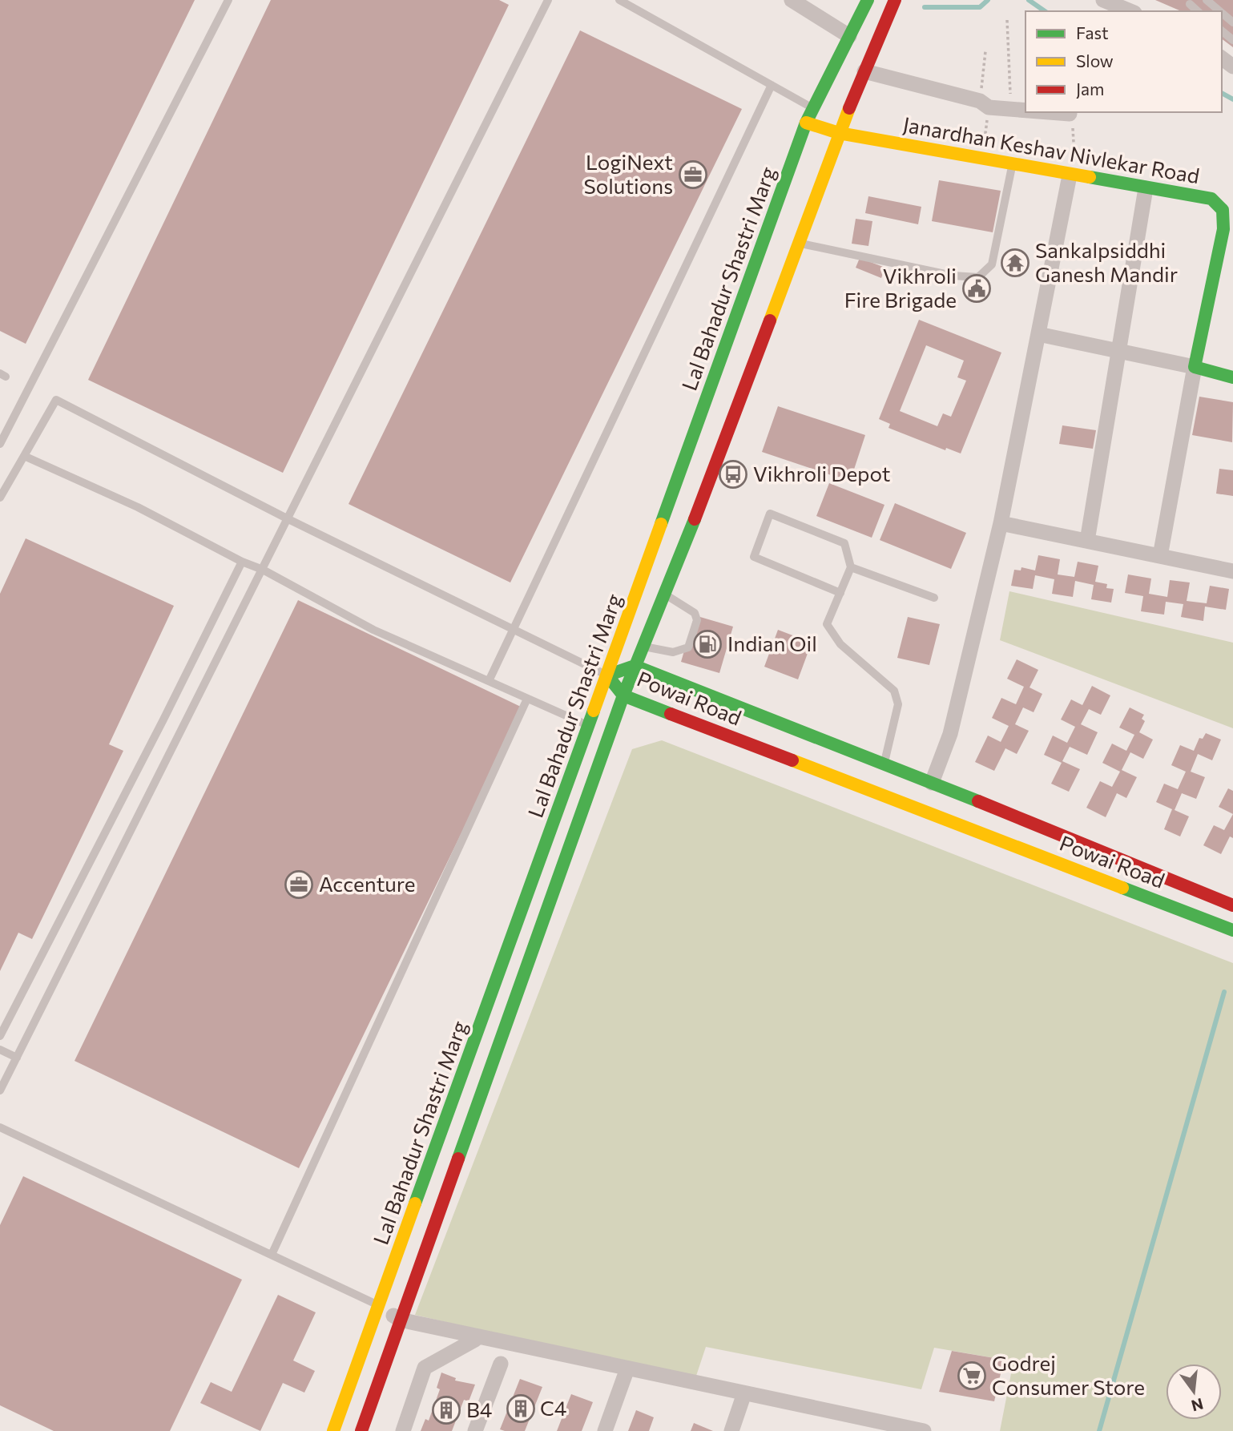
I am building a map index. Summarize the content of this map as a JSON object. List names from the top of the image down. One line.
{"streets":{"main road":["Janardhan Keshav Nivlekar Road","Lal Bahadur Shastri Marg","Powai Road"]},"crossings":[["Janardhan Keshav Nivlekar Road","Lal Bahadur Shastri Marg"],["Lal Bahadur Shastri Marg","Powai Road"]],"places":{"office":["LogiNext Solutions","Accenture"],"temple":["Sankalpsiddhi Ganesh Mandir"],"public building":["Vikhroli Fire Brigade"],"bus stop":["Vikhroli Depot"],"fuel station":["Indian Oil"],"supermarket":["Godrej Consumer Store"],"building":["C4","B4"]},"legend":["Fast","Slow","Jam"],"north":"bottom"}
